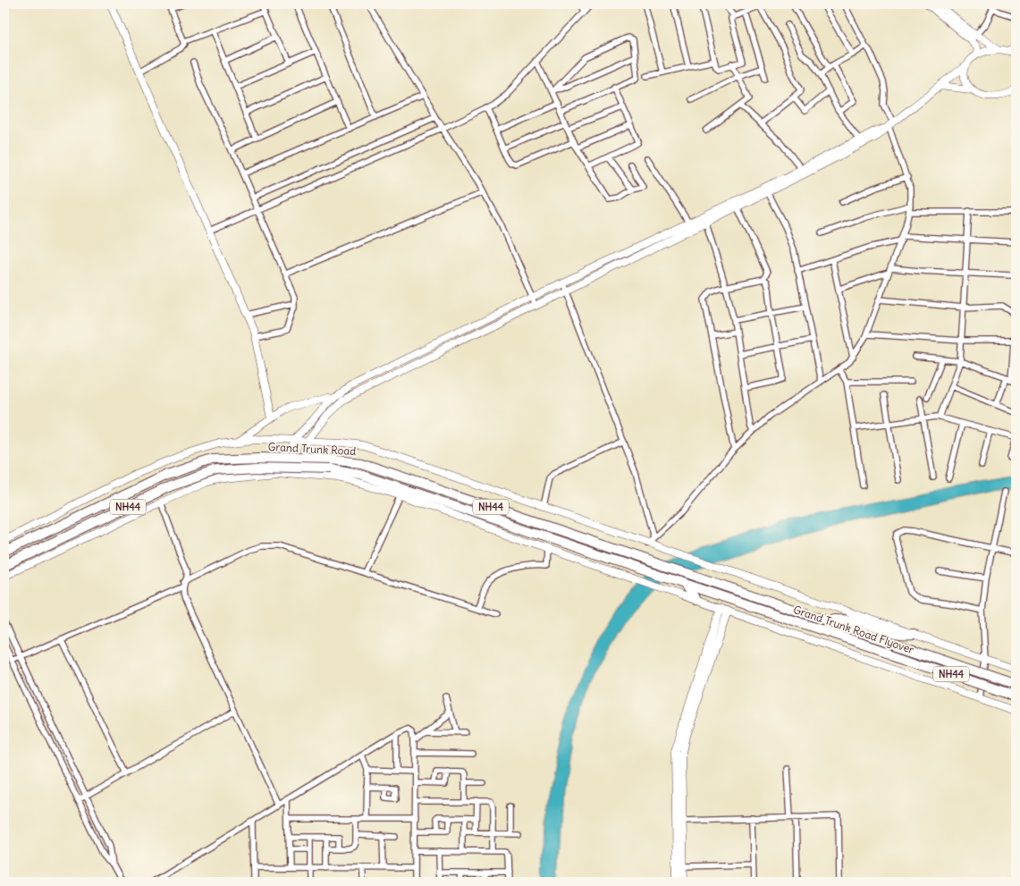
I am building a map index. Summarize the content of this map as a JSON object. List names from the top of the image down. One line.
{"streets":{"highway":["Grand Trunk Road","NH44","Grand Trunk Road Flyover"]},"crossings":[["Grand Trunk Road","Grand Trunk Road Flyover"]]}
